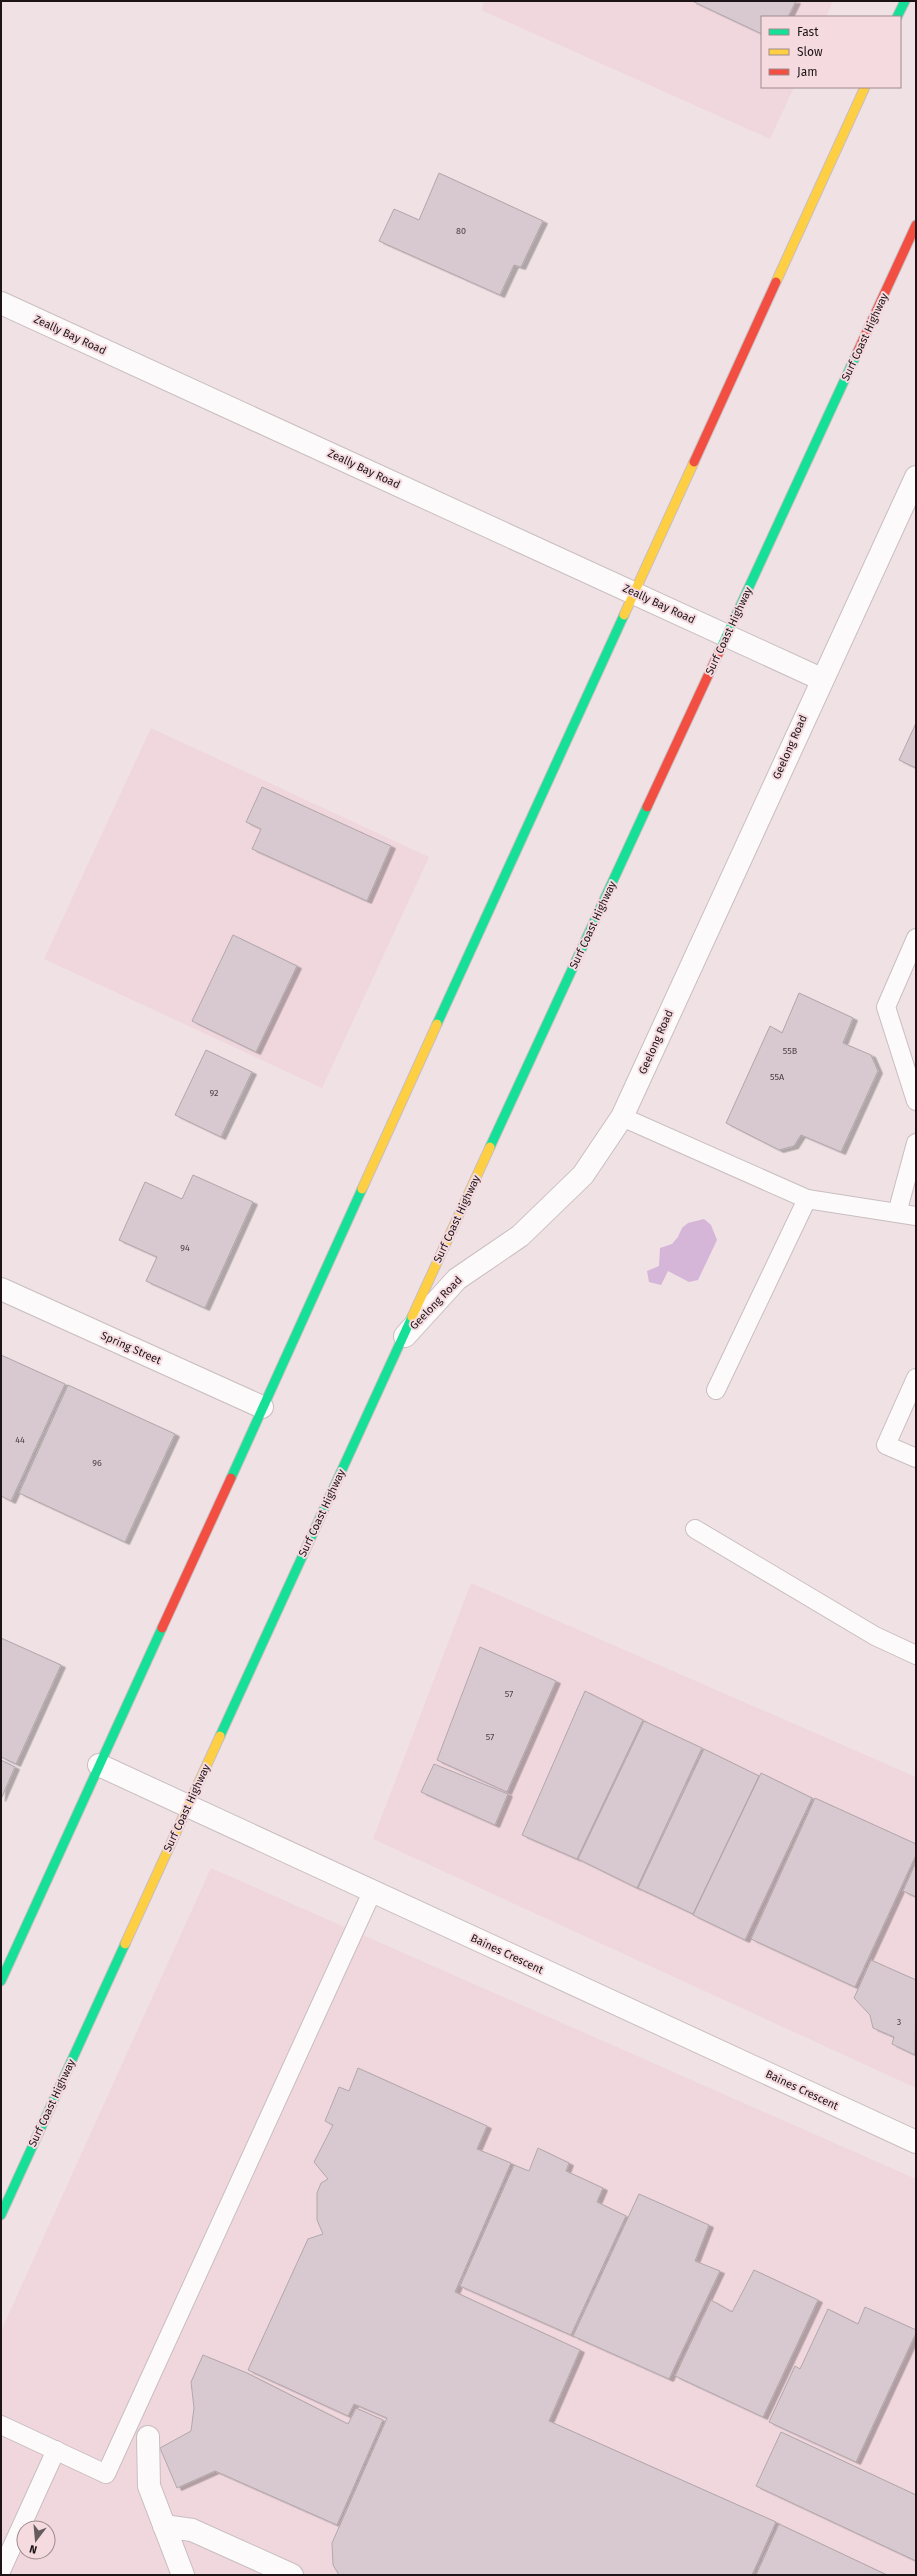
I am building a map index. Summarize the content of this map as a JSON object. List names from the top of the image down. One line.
{"streets":{"main road":["Surf Coast Highway"],"street":["Zeally Bay Road","Geelong Road","Spring Street","Baines Crescent"]},"crossings":[["Zeally Bay Road","Surf Coast Highway"],["Surf Coast Highway","Geelong Road"],["Surf Coast Highway","Baines Crescent"]],"house_numbers":["80","55B","55A","92","94","44","96","57","57","3"],"legend":["Fast","Slow","Jam"],"north":"bottom"}
